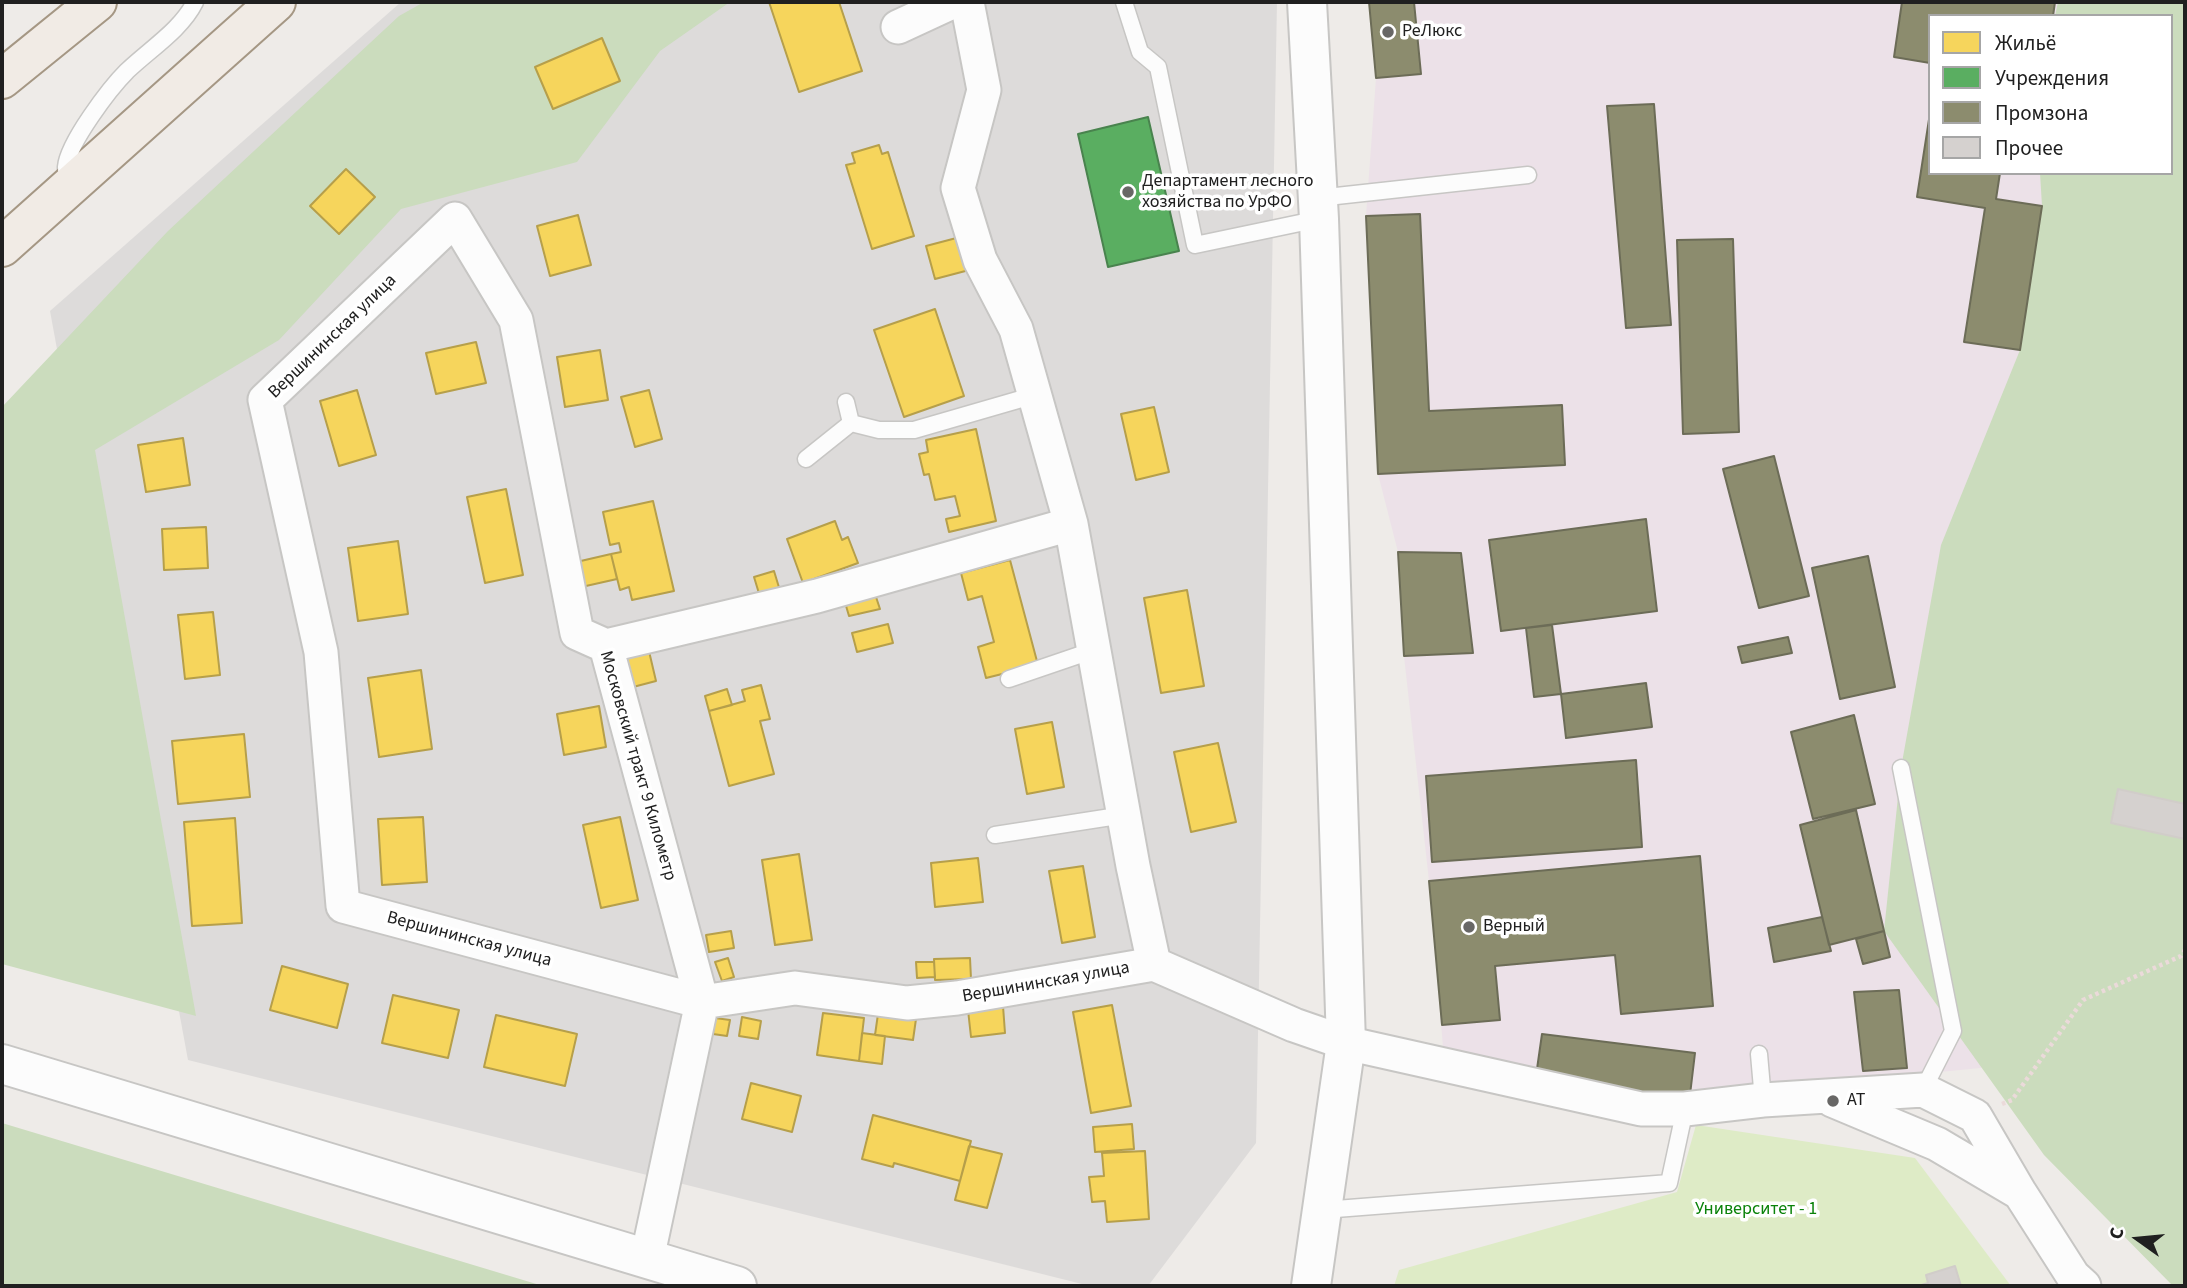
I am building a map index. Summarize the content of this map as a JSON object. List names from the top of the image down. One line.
{"streets":{"street":["Вершининская улица","Московский тракт 9 Километр"]},"crossings":[["Вершининская улица","Московский тракт 9 Километр"]],"parks":["Университет - 1"],"places":["РеЛюкс","Департамент лесного хозяйства по УрФО","Верный","AT"],"legend":["Жильё","Учреждения","Промзона","Прочее"],"north":"left"}
